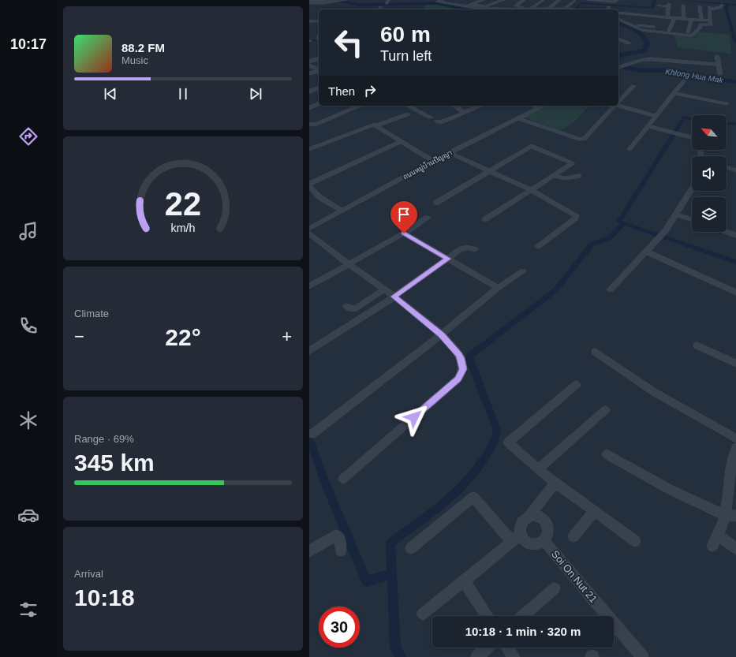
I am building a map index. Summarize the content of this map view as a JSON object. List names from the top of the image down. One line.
{"streets":{"street":["ถนนหมู่บ้านปัญญา","Soi On Nut 21"]},"water":["Khlong Hua Mak"],"north":"top left","page":{"tabs":"10:17","turn":["60 m","Turn left"],"song":["88.2 FM","Music"],"then":"Then","tile":["Climate",["Range · 69%","345 km"],["Arrival","10:18"]],"heat":["−","22°","+"],"limit":"30","trip":"10:18 · 1 min · 320 m","gauge":["22","km/h"]}}
